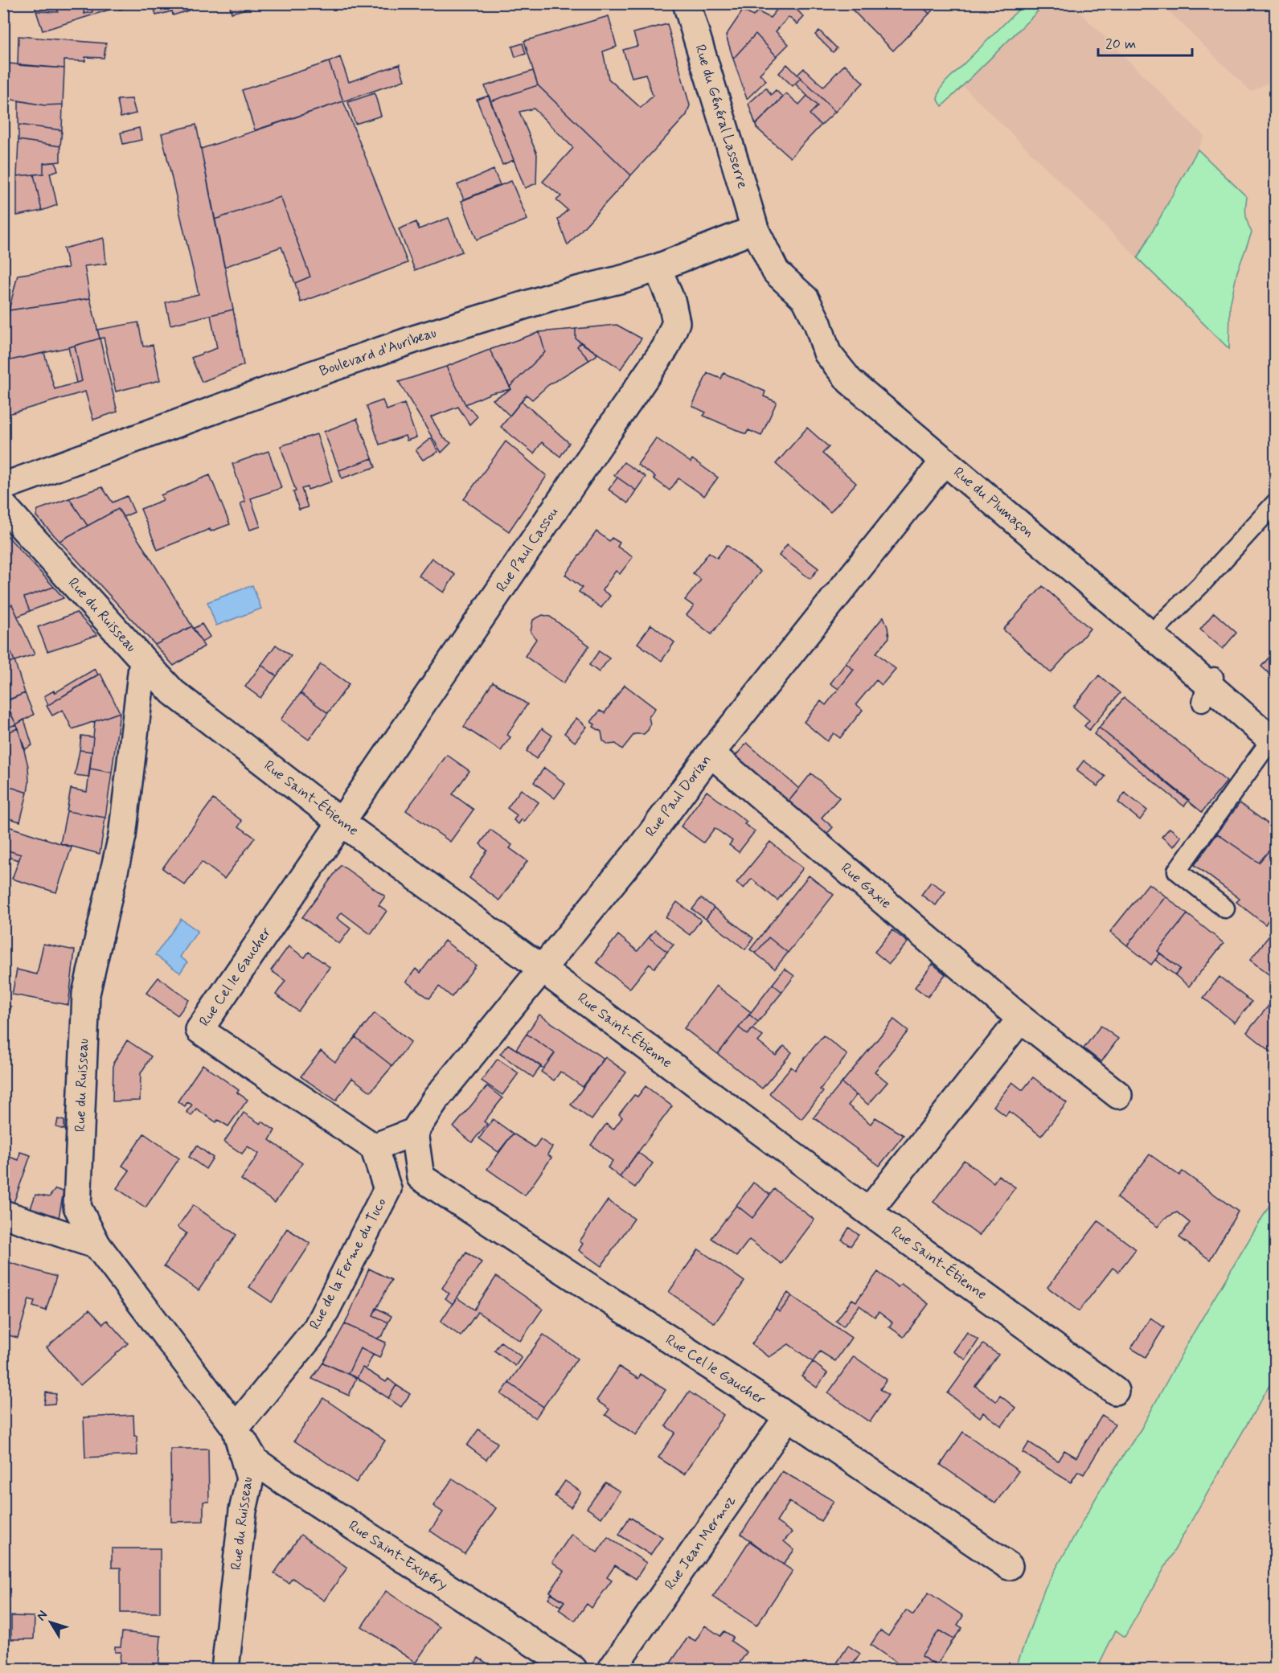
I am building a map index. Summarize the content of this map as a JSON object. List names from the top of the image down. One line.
{"streets":{"street":["Rue du Général Lasserre","Boulevard d'Auribeau","Rue du Plumaçon","Rue Paul Cassou","Rue du Ruisseau","Rue Paul Dorian","Rue Saint-Étienne","Rue Gaxie","Rue Cel le Gaucher","Rue de la Ferme du Tuco","Rue Jean Mermoz","Rue Saint-Exupéry"]},"crossings":[["Rue du Général Lasserre","Boulevard d'Auribeau"],["Rue du Général Lasserre","Rue du Plumaçon"],["Boulevard d'Auribeau","Rue du Plumaçon"],["Boulevard d'Auribeau","Rue Paul Cassou"],["Rue du Plumaçon","Rue Paul Dorian"],["Rue Paul Cassou","Rue Saint-Étienne"],["Rue Paul Cassou","Rue Cel le Gaucher"],["Rue du Ruisseau","Rue Saint-Étienne"],["Rue du Ruisseau","Rue de la Ferme du Tuco"],["Rue du Ruisseau","Rue Saint-Exupéry"],["Rue Paul Dorian","Rue Saint-Étienne"],["Rue Paul Dorian","Rue Gaxie"],["Rue Saint-Étienne","Rue Cel le Gaucher"],["Rue Cel le Gaucher","Rue Jean Mermoz"],["Rue de la Ferme du Tuco","Rue Saint-Exupéry"]],"scale_bar":"20 m","north":"top left"}
